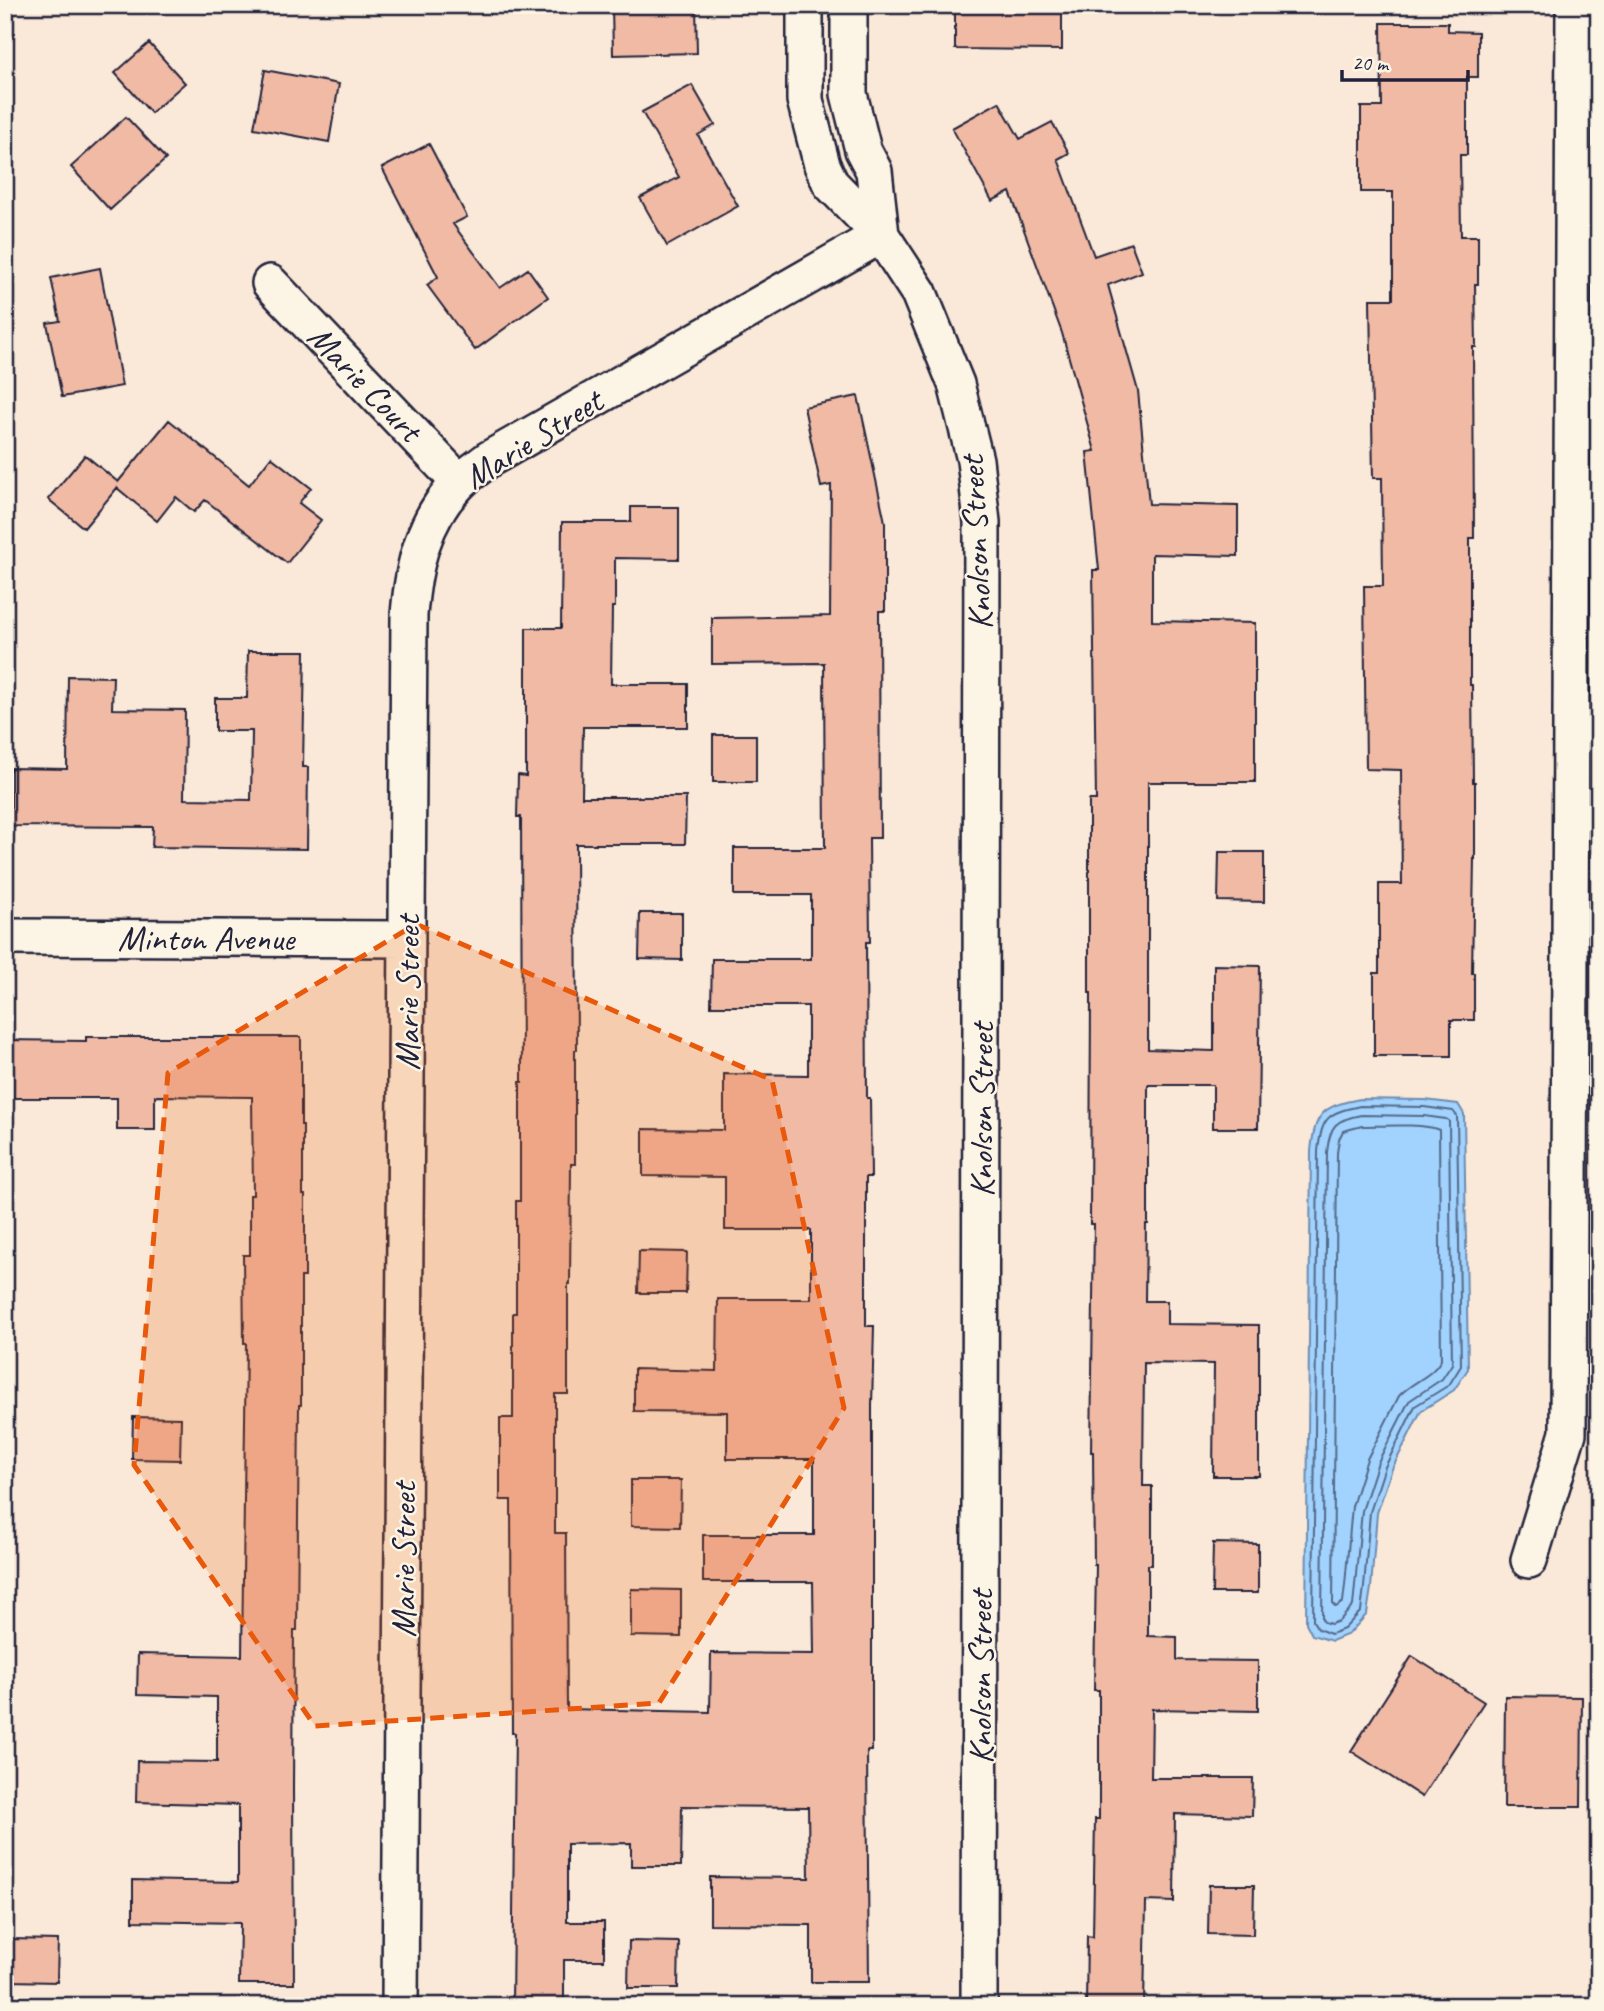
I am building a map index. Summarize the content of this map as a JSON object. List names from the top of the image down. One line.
{"streets":{"street":["Marie Court","Marie Street","Knolson Street","Minton Avenue"]},"crossings":[["Marie Court","Marie Street"],["Marie Street","Knolson Street"],["Marie Street","Minton Avenue"]],"scale_bar":"20 m"}
